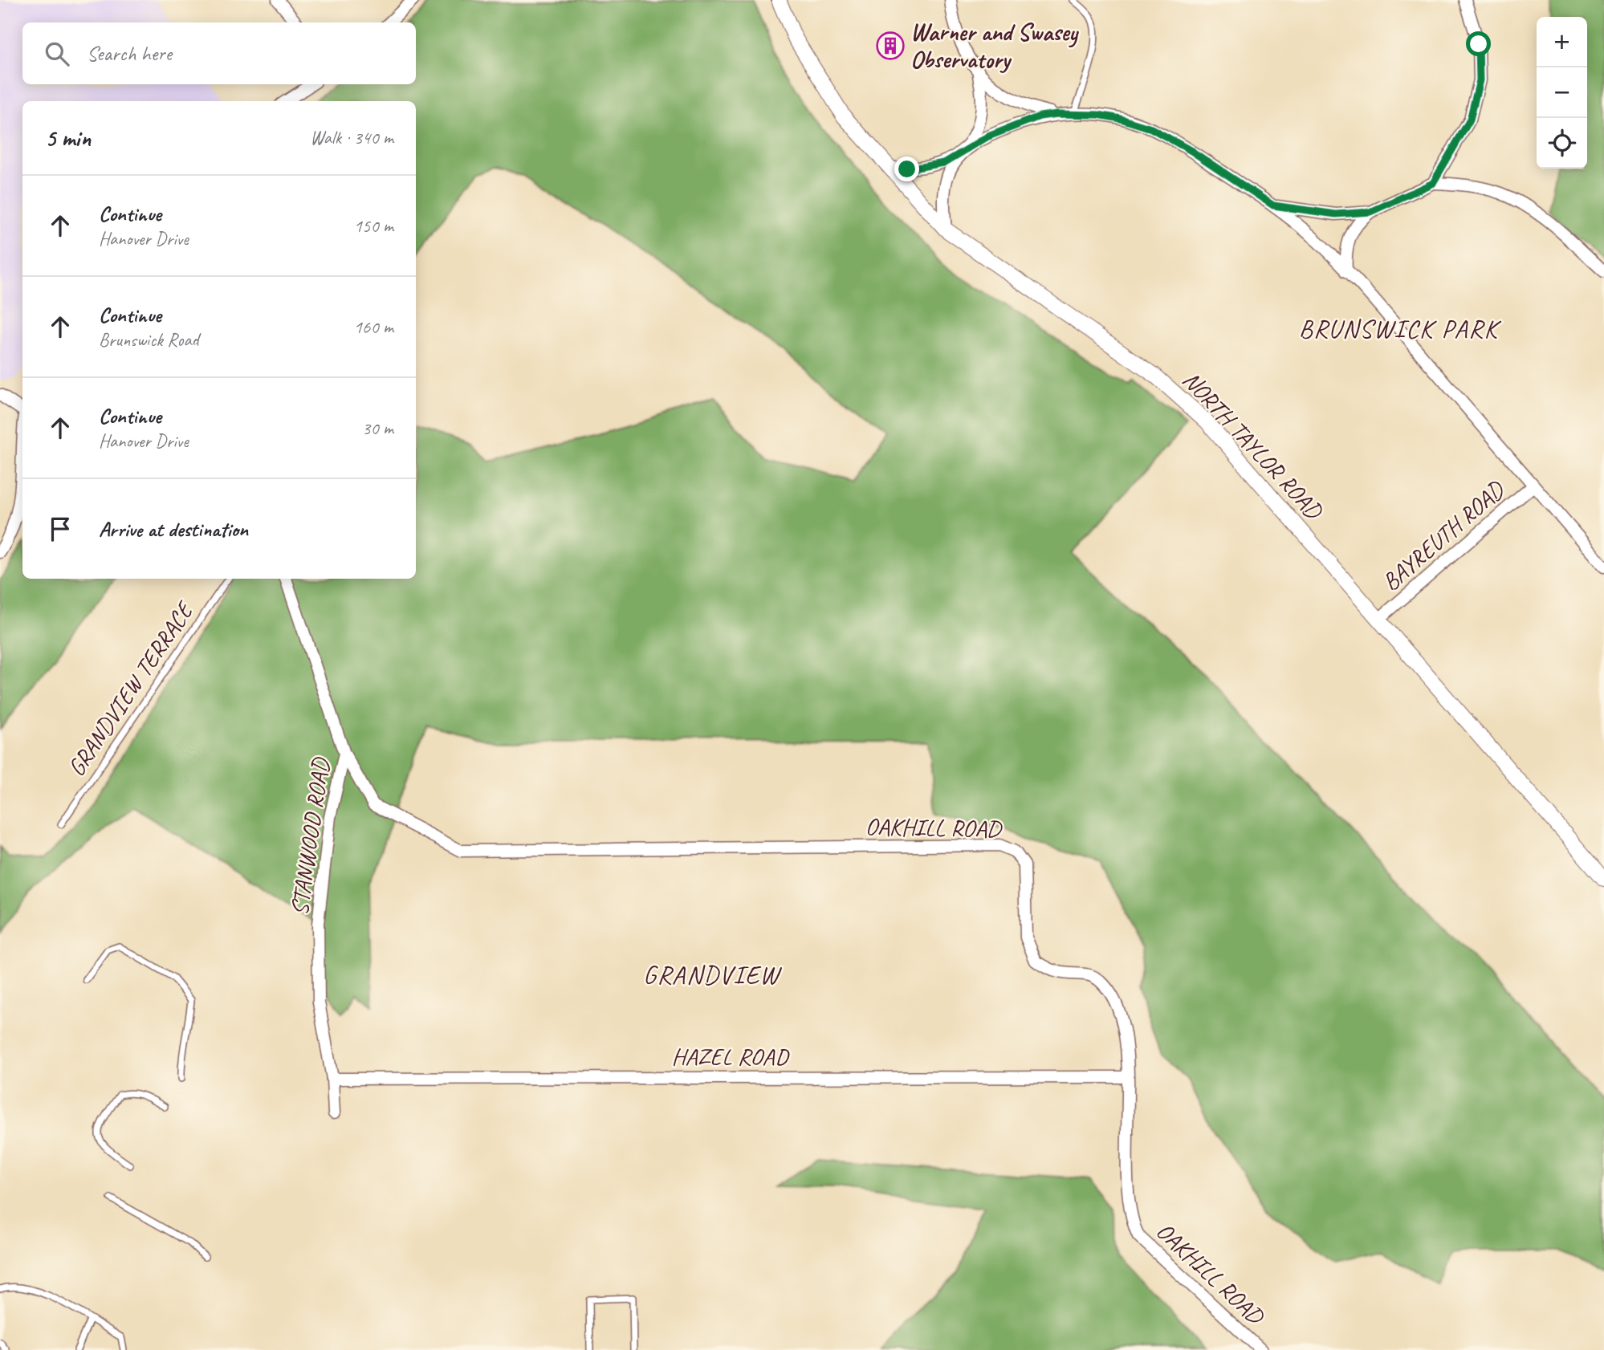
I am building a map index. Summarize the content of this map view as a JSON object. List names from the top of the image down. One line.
{"streets":{"street":["NORTH TAYLOR ROAD","BAYREUTH ROAD","OAKHILL ROAD","STANWOOD ROAD","HAZEL ROAD"],"lane":["GRANDVIEW TERRACE"]},"crossings":[["NORTH TAYLOR ROAD","BAYREUTH ROAD"],["OAKHILL ROAD","STANWOOD ROAD"],["OAKHILL ROAD","HAZEL ROAD"],["STANWOOD ROAD","HAZEL ROAD"]],"districts":["BRUNSWICK PARK","GRANDVIEW"],"places":{"building":["Warner and Swasey Observatory"]},"page":{"map_buttons":["+","−"],"search":"Search here","heading":["5 min","Walk · 340 m"],"list":[["Continue","Hanover Drive","150 m"],["Continue","Brunswick Road","160 m"],["Continue","Hanover Drive","30 m"],"Arrive at destination"]}}
